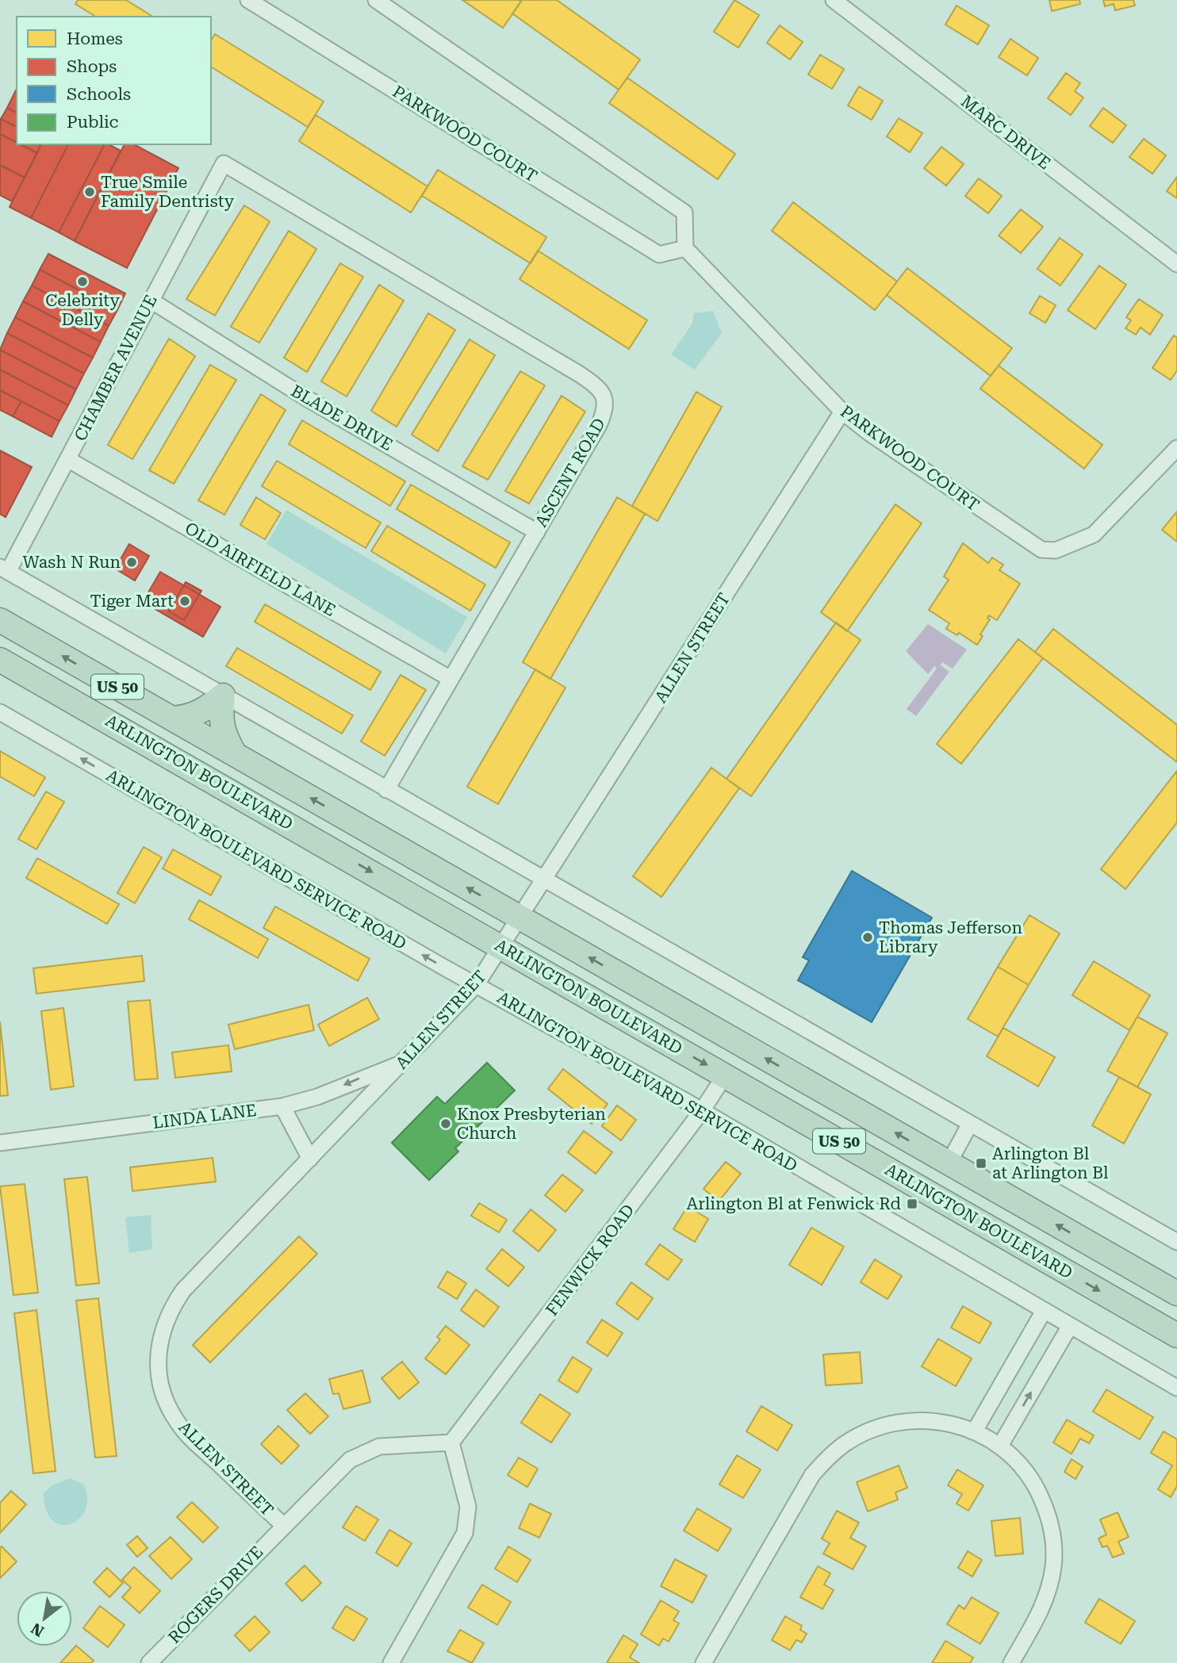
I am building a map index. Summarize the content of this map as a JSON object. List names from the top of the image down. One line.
{"streets":{"highway":["US 50","ARLINGTON BOULEVARD"],"street":["MARC DRIVE","PARKWOOD COURT","CHAMBER AVENUE","BLADE DRIVE","ASCENT ROAD","OLD AIRFIELD LANE","ALLEN STREET","ARLINGTON BOULEVARD SERVICE ROAD","LINDA LANE","FENWICK ROAD","ROGERS DRIVE"]},"crossings":[["PARKWOOD COURT","ALLEN STREET"],["CHAMBER AVENUE","BLADE DRIVE"],["CHAMBER AVENUE","ASCENT ROAD"],["CHAMBER AVENUE","OLD AIRFIELD LANE"],["BLADE DRIVE","ASCENT ROAD"],["ASCENT ROAD","OLD AIRFIELD LANE"],["ALLEN STREET","ARLINGTON BOULEVARD"],["ALLEN STREET","ARLINGTON BOULEVARD SERVICE ROAD"],["ALLEN STREET","LINDA LANE"],["ALLEN STREET","ROGERS DRIVE"],["ARLINGTON BOULEVARD","FENWICK ROAD"],["ARLINGTON BOULEVARD SERVICE ROAD","FENWICK ROAD"],["FENWICK ROAD","ROGERS DRIVE"]],"places":{"other":["True Smile Family Dentristy","Celebrity Delly","Wash N Run","Tiger Mart","Thomas Jefferson Library","Knox Presbyterian Church"],"transit":["Arlington Bl at Arlington Bl","Arlington Bl at Fenwick Rd"]},"legend":["Homes","Shops","Schools","Public"],"north":"bottom left"}
